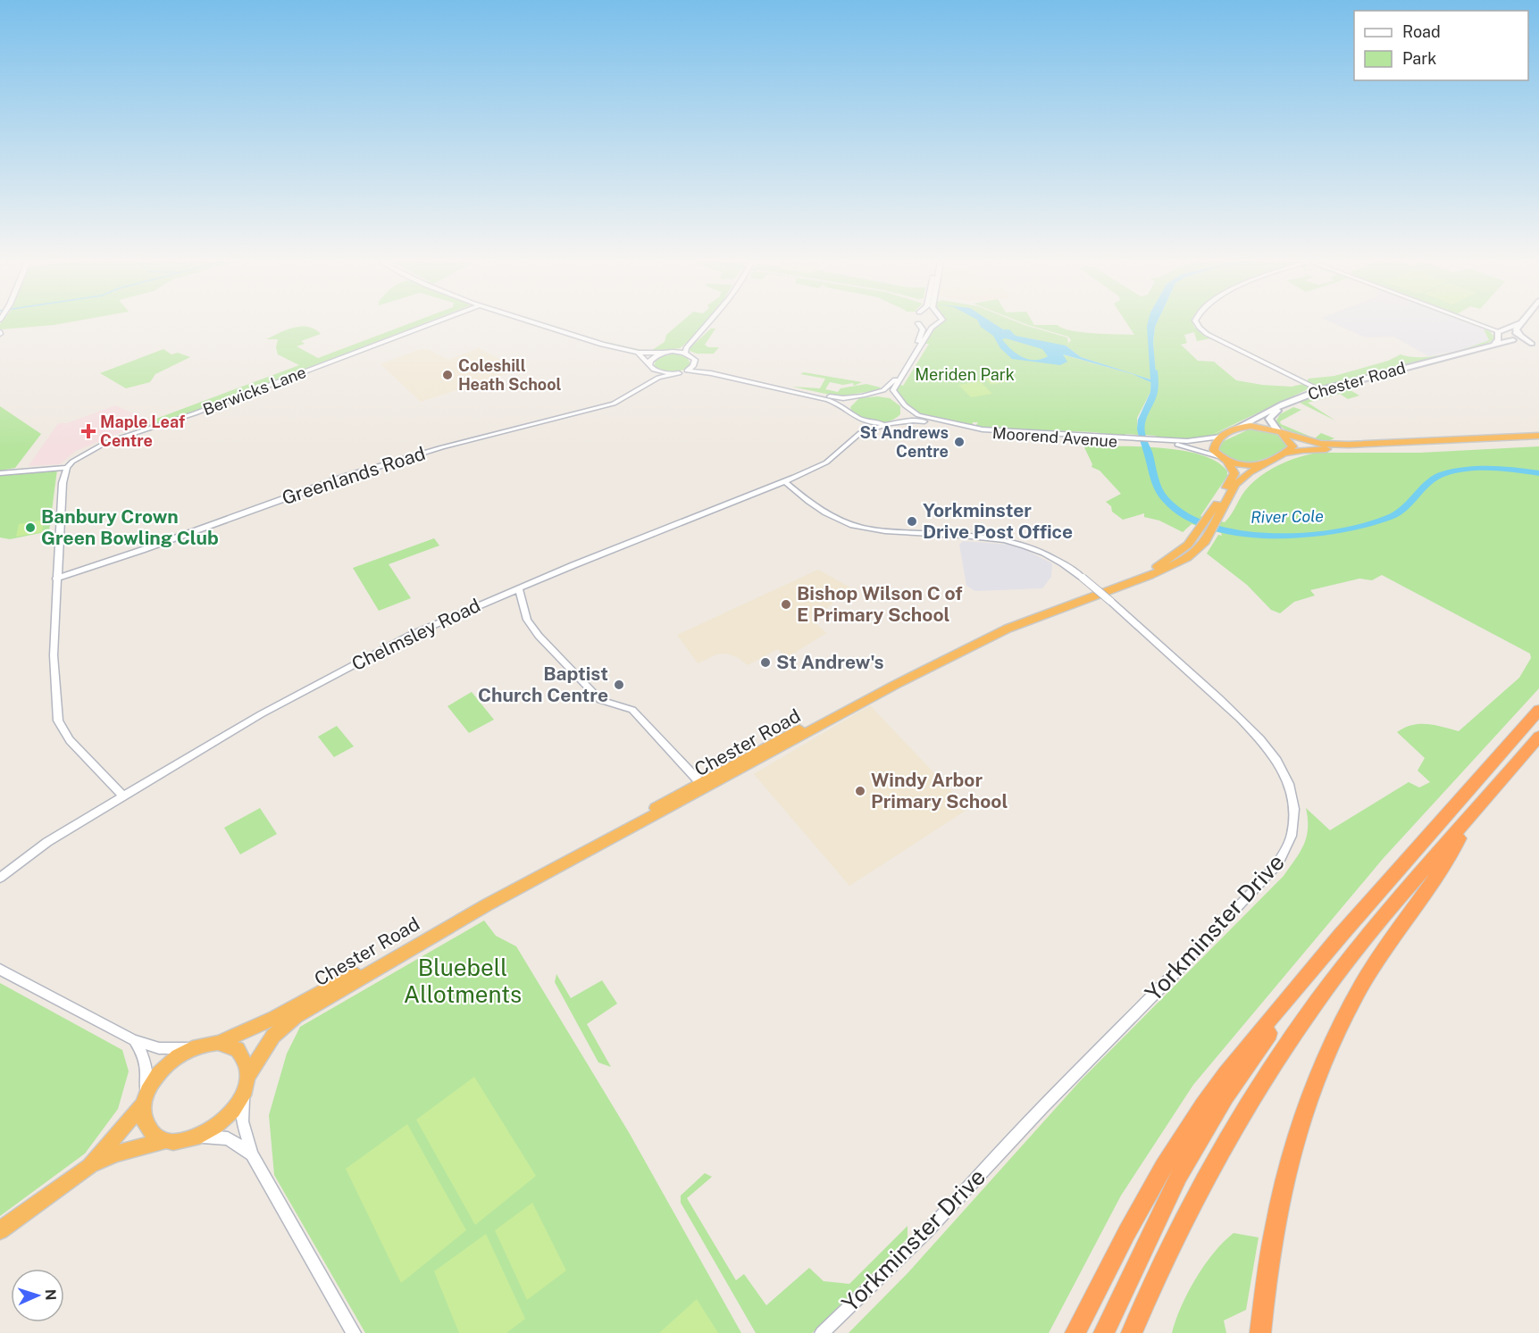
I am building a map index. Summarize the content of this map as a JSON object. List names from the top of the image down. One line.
{"streets":{"highway":["Chester Road"],"street":["Berwicks Lane","Moorend Avenue","Greenlands Road","Chelmsley Road","Yorkminster Drive"]},"crossings":[["Chester Road","Moorend Avenue"],["Moorend Avenue","Chelmsley Road"],["Chelmsley Road","Yorkminster Drive"]],"water":["River Cole"],"parks":["Meriden Park","Bluebell Allotments"],"places":{"other":["Coleshill Heath School","St Andrews Centre","Yorkminster Drive Post Office","Banbury Crown Green Bowling Club","Bishop Wilson C of E Primary School","St Andrew's","Baptist Church Centre","Windy Arbor Primary School"],"health":["Maple Leaf Centre"]},"legend":["Road","Park"],"north":"right"}
